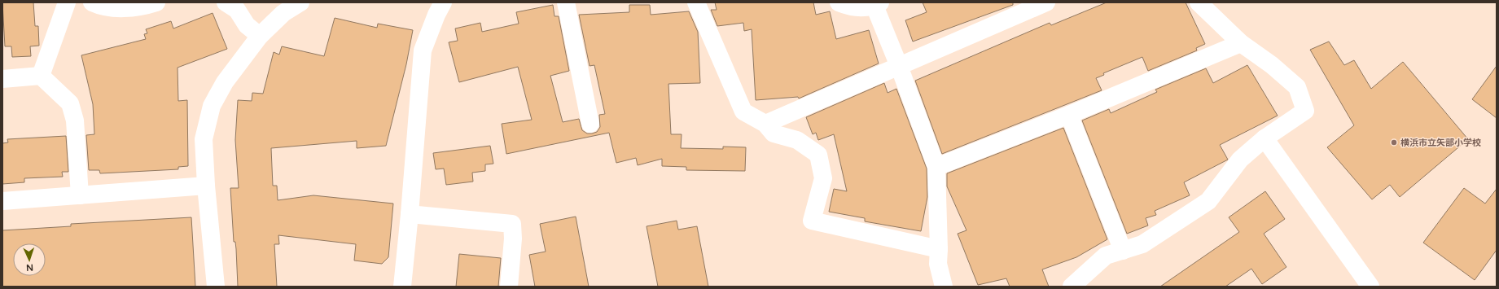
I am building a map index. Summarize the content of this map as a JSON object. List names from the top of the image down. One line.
{"places":["横浜市立矢部小学校"],"north":"bottom"}
